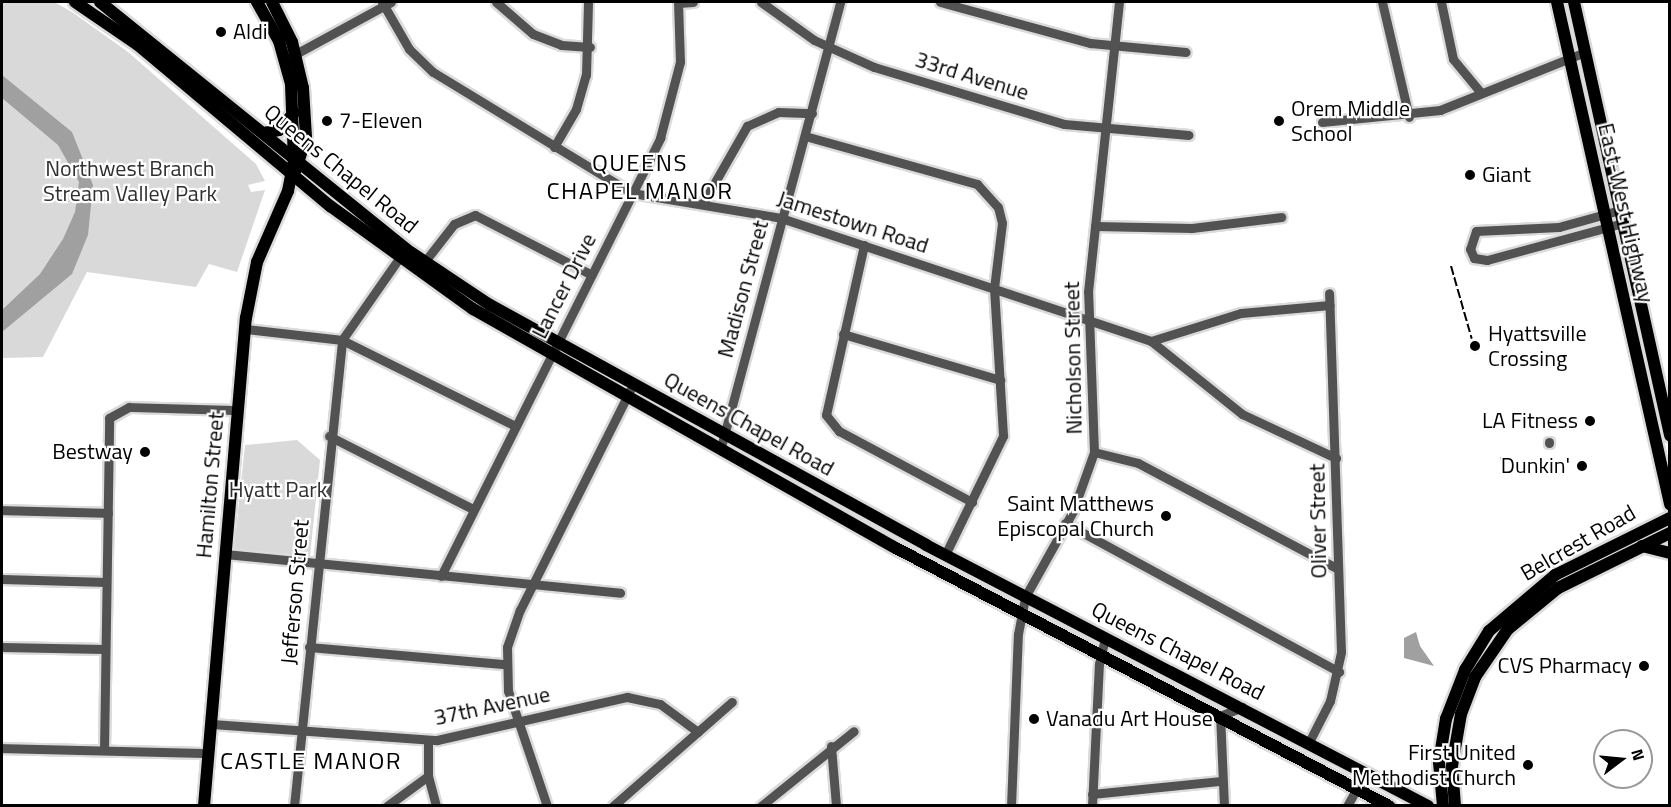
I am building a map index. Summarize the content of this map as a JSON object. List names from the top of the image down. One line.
{"streets":{"main road":["Queens Chapel Road","East-West Highway","Hamilton Street","Belcrest Road"],"street":["33rd Avenue","Jamestown Road","Lancer Drive","Madison Street","Nicholson Street","Oliver Street","Jefferson Street","37th Avenue"]},"crossings":[["33rd Avenue","Madison Street"],["33rd Avenue","Nicholson Street"],["Queens Chapel Road","Lancer Drive"],["Queens Chapel Road","Madison Street"],["Queens Chapel Road","Nicholson Street"],["Queens Chapel Road","Hamilton Street"],["Queens Chapel Road","Oliver Street"],["Queens Chapel Road","Jefferson Street"],["Jamestown Road","Lancer Drive"],["Jamestown Road","Madison Street"],["Jamestown Road","Nicholson Street"],["Jamestown Road","Oliver Street"],["Hamilton Street","37th Avenue"],["Jefferson Street","37th Avenue"]],"districts":["QUEENS CHAPEL MANOR","CASTLE MANOR"],"parks":["Northwest Branch Stream Valley Park","Hyatt Park"],"places":["Aldi","7-Eleven","Orem Middle School","Giant","Hyattsville Crossing","LA Fitness","Bestway","Dunkin'","Saint Matthews Episcopal Church","CVS Pharmacy","Vanadu Art House","First United Methodist Church"],"north":"right"}
